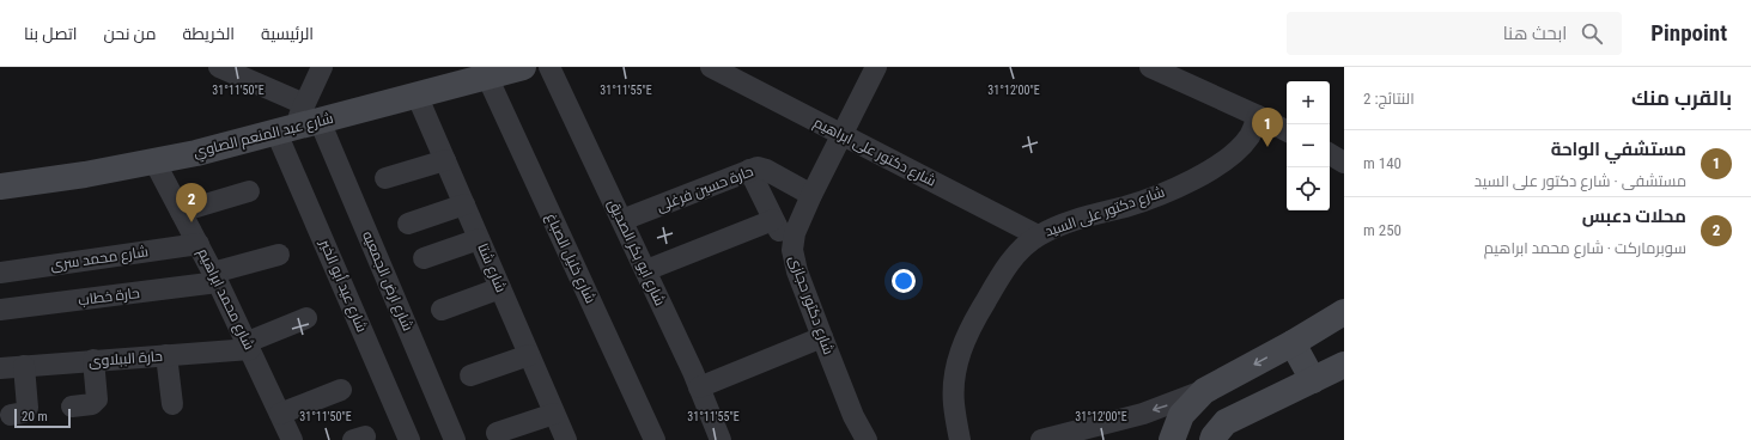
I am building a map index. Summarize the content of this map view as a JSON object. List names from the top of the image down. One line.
{"streets":{"street":["شارع عبد المنعم الصاوي","شارع دكتور على ابراهيم","حارة حسين فرغلى","شارع دكتور على السيد","شارع ابو بكر الصديق","شارع محمد سرى","شارع خليل الصباغ","شارع شتا","شارع ارض الجمعيه","شارع عيد أبو الخير","حارة خطاب","شارع محمد ابراهيم","شارع دكتور حجازى","حارة الببلاوى"]},"crossings":[["شارع عبد المنعم الصاوي","شارع خليل الصباغ"],["شارع عبد المنعم الصاوي","شارع شتا"],["شارع عبد المنعم الصاوي","شارع ارض الجمعيه"],["شارع عبد المنعم الصاوي","شارع عيد أبو الخير"],["شارع عبد المنعم الصاوي","شارع محمد ابراهيم"],["شارع دكتور على ابراهيم","شارع دكتور على السيد"],["شارع دكتور على ابراهيم","شارع دكتور حجازى"],["حارة حسين فرغلى","شارع ابو بكر الصديق"],["حارة حسين فرغلى","شارع دكتور حجازى"],["شارع محمد سرى","شارع محمد ابراهيم"],["حارة خطاب","شارع محمد ابراهيم"],["شارع محمد ابراهيم","حارة الببلاوى"]],"scale_bar":"20 m","page":{"header":"Pinpoint","search":"ابحث هنا","nav":["الرئيسية","الخريطة","من نحن","اتصل بنا"],"heading":["بالقرب منك","النتائج: 2"],"map_buttons":["+","−"],"pins":["1","2"],"list":[{"mark":"1","name":"مستشفي الواحة","note":"مستشفى · شارع دكتور على السيد","value":"140 m"},{"mark":"2","name":"محلات دعبس","note":"سوبرماركت · شارع محمد ابراهيم","value":"250 m"}],"scale":"20 m"},"coordinates":["31°11'50\"E","31°11'55\"E","31°12'00\"E"]}
